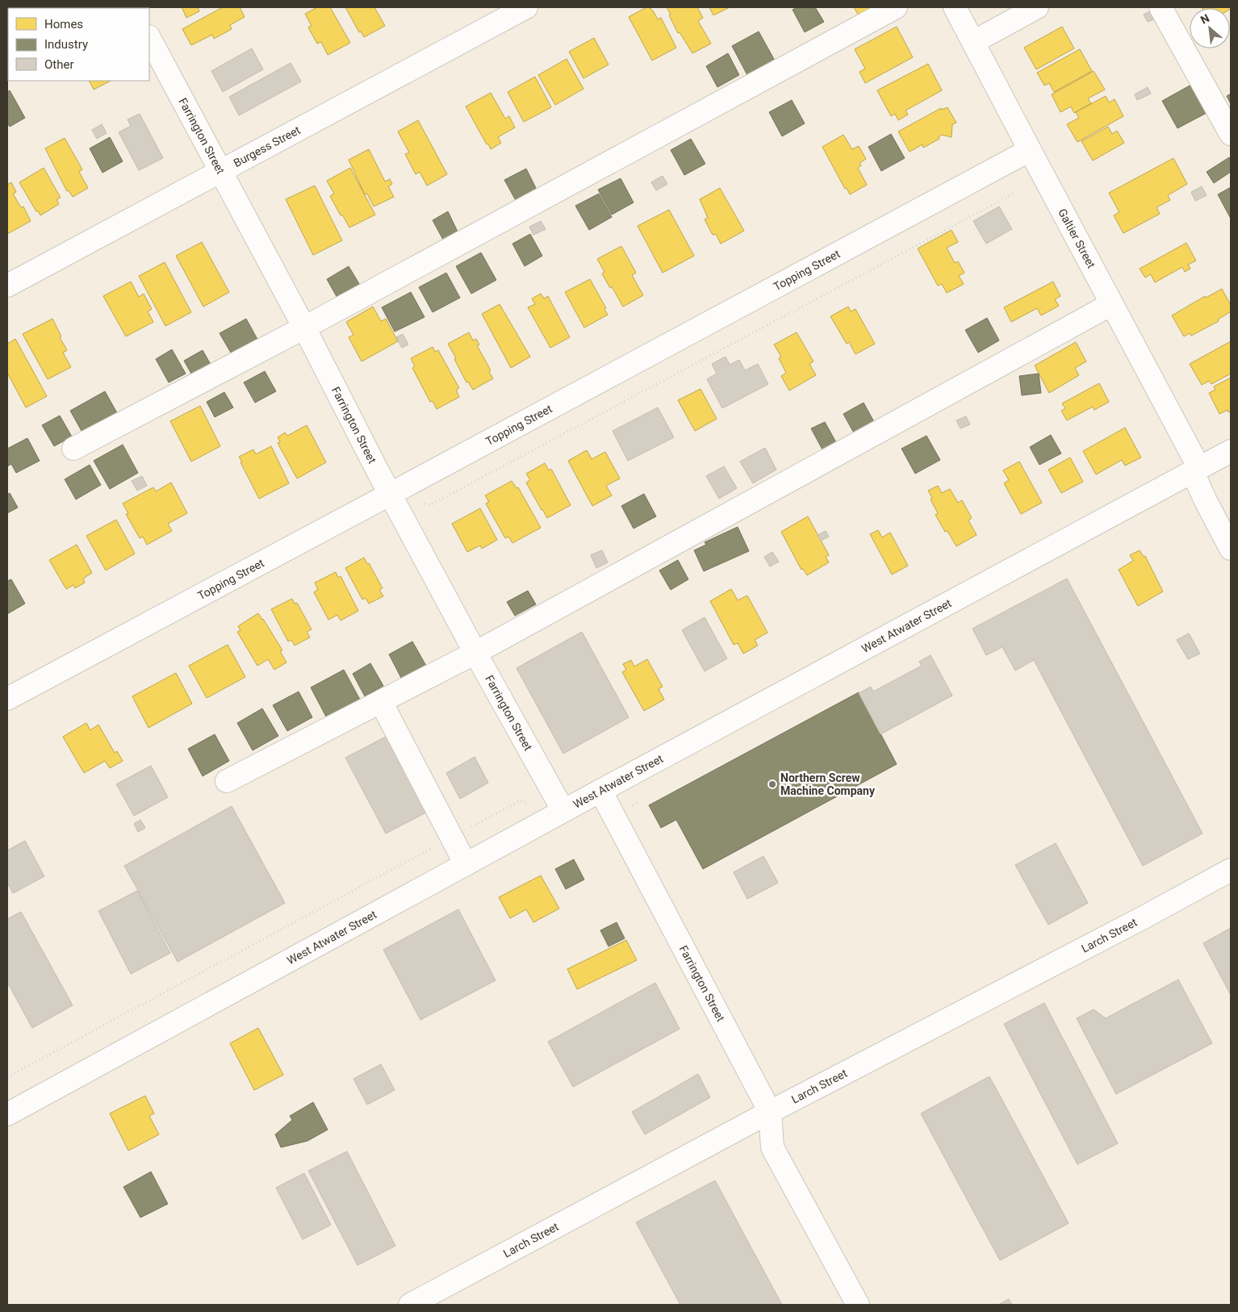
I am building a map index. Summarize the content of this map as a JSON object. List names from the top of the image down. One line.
{"streets":{"street":["Farrington Street","Burgess Street","Galtier Street","Topping Street","West Atwater Street","Larch Street"]},"crossings":[["Farrington Street","Burgess Street"],["Farrington Street","Topping Street"],["Farrington Street","West Atwater Street"],["Farrington Street","Larch Street"],["Galtier Street","Topping Street"],["Galtier Street","West Atwater Street"]],"places":["Northern Screw Machine Company"],"legend":["Homes","Industry","Other"],"north":"top left"}
